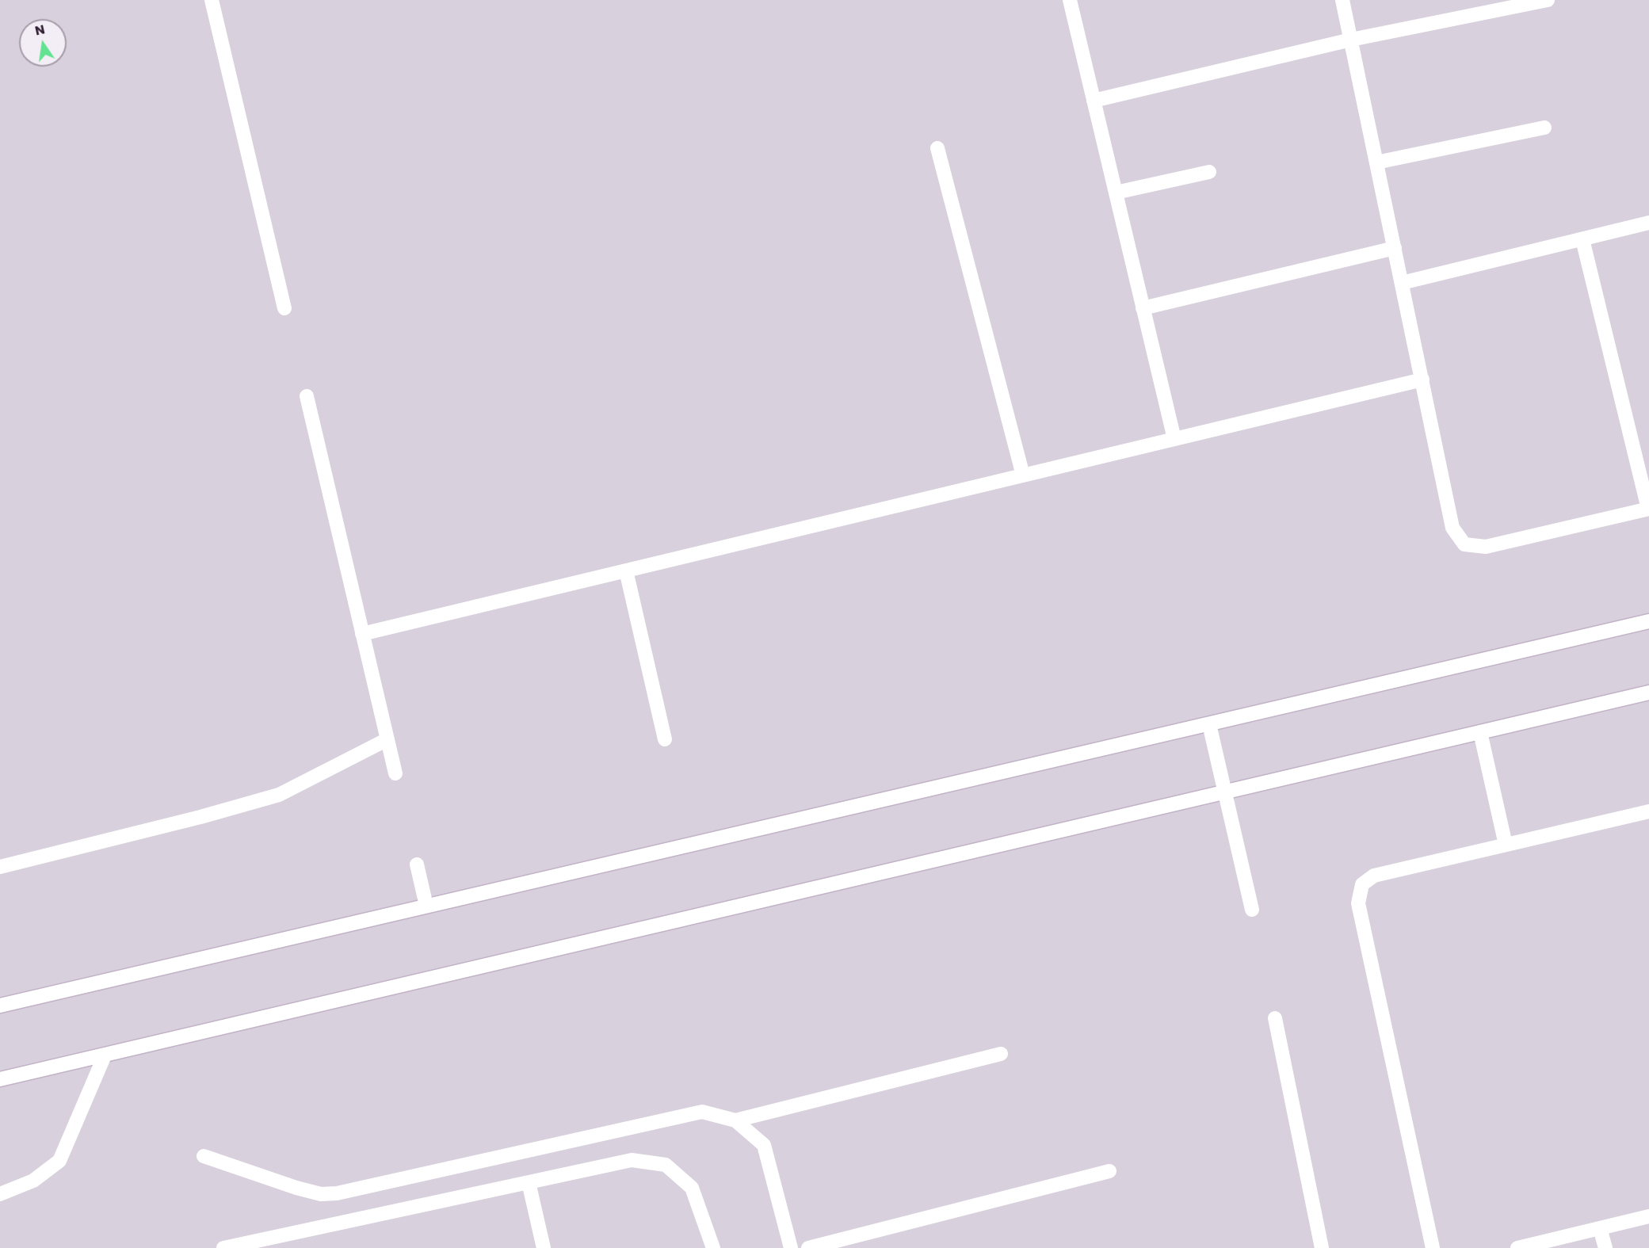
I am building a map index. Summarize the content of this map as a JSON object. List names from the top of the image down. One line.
{"north":"top"}
